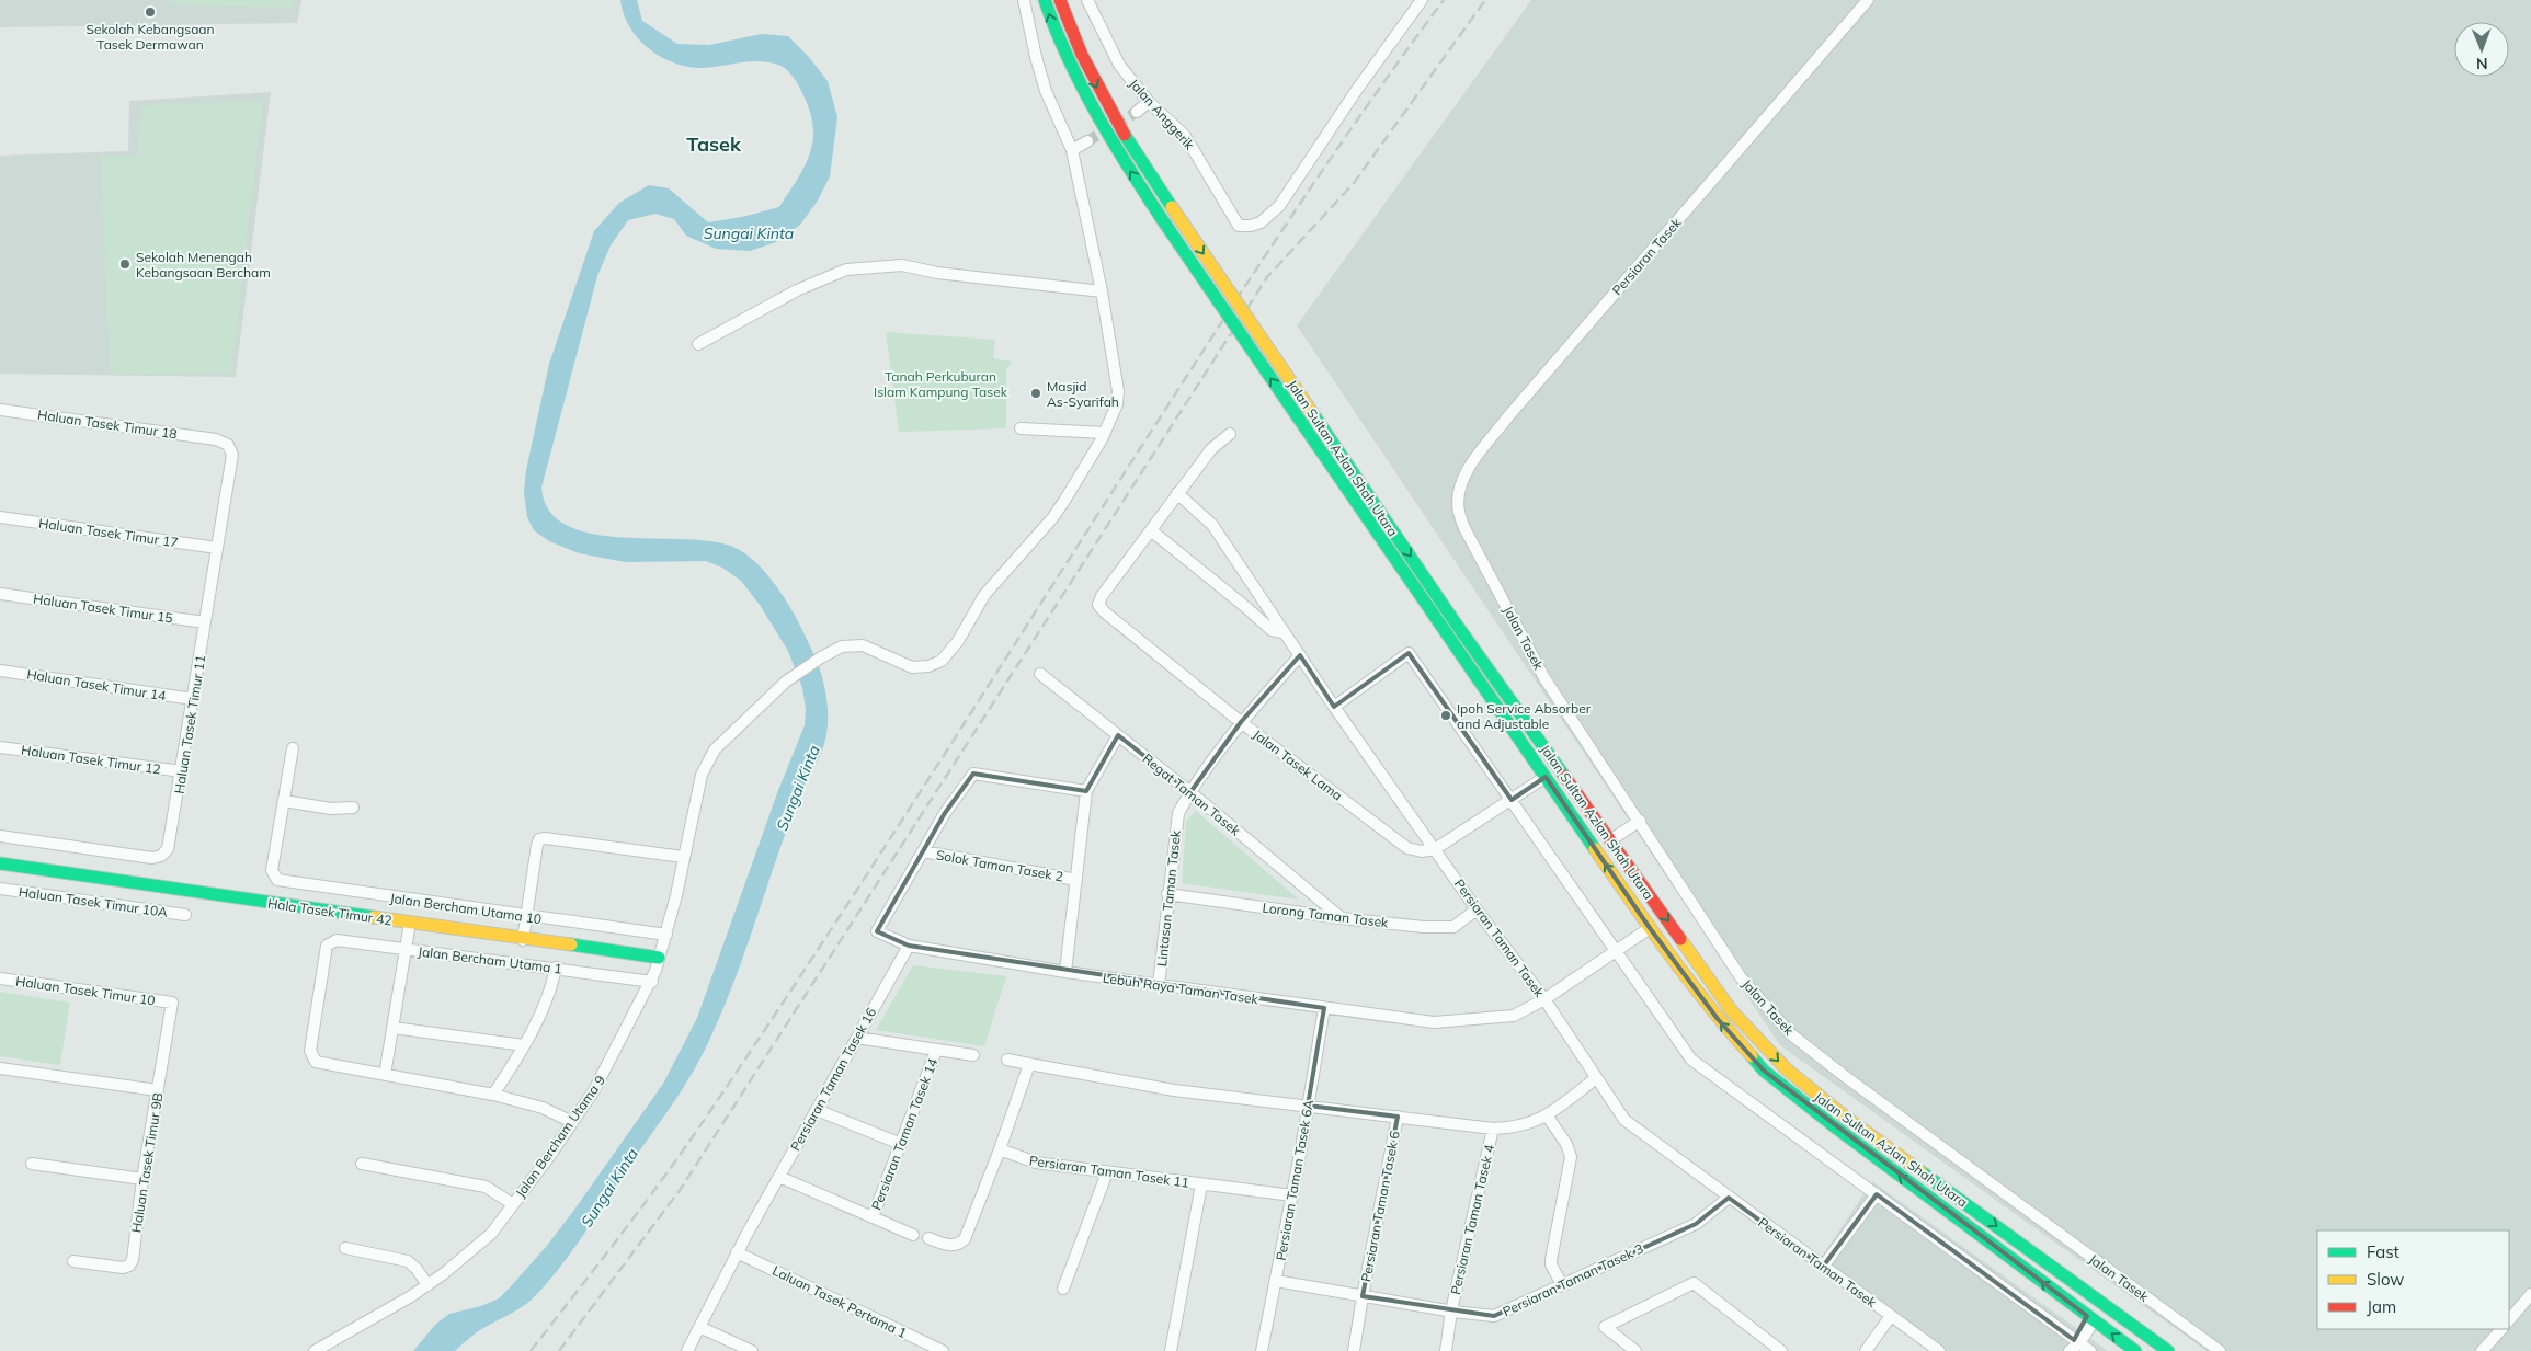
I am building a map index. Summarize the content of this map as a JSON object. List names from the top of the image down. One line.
{"streets":{"main road":["Jalan Sultan Azlan Shah Utara","Hala Tasek Timur 42"],"street":["Jalan Anggerik","Persiaran Tasek","Haluan Tasek Timur 18","Haluan Tasek Timur 17","Haluan Tasek Timur 15","Jalan Tasek","Haluan Tasek Timur 14","Haluan Tasek Timur 11","Haluan Tasek Timur 12","Jalan Tasek Lama","Regat Taman Tasek","Solok Taman Tasek 2","Lintasan Taman Tasek","Haluan Tasek Timur 10A","Jalan Bercham Utama 10","Lorong Taman Tasek","Persiaran Taman Tasek","Jalan Bercham Utama 1","Lebuh Raya Taman Tasek","Haluan Tasek Timur 10","Persiaran Taman Tasek 16","Persiaran Taman Tasek 14","Jalan Bercham Utama 9","Haluan Tasek Timur 9B","Persiaran Taman Tasek 11","Persiaran Taman Tasek 6A","Persiaran Taman Tasek 6","Persiaran Taman Tasek 4","Persiaran Taman Tasek 3","Laluan Tasek Pertama 1"]},"crossings":[["Persiaran Tasek","Jalan Tasek"],["Haluan Tasek Timur 18","Haluan Tasek Timur 11"],["Jalan Sultan Azlan Shah Utara","Lebuh Raya Taman Tasek"],["Haluan Tasek Timur 17","Haluan Tasek Timur 11"],["Haluan Tasek Timur 15","Haluan Tasek Timur 11"],["Haluan Tasek Timur 14","Haluan Tasek Timur 11"],["Haluan Tasek Timur 11","Haluan Tasek Timur 12"],["Jalan Tasek Lama","Lintasan Taman Tasek"],["Jalan Tasek Lama","Persiaran Taman Tasek"],["Regat Taman Tasek","Lintasan Taman Tasek"],["Regat Taman Tasek","Lorong Taman Tasek"],["Solok Taman Tasek 2","Lebuh Raya Taman Tasek"],["Lintasan Taman Tasek","Lorong Taman Tasek"],["Lintasan Taman Tasek","Persiaran Taman Tasek"],["Lintasan Taman Tasek","Lebuh Raya Taman Tasek"],["Jalan Bercham Utama 10","Jalan Bercham Utama 9"],["Hala Tasek Timur 42","Jalan Bercham Utama 9"],["Lorong Taman Tasek","Persiaran Taman Tasek"],["Persiaran Taman Tasek","Lebuh Raya Taman Tasek"],["Persiaran Taman Tasek","Persiaran Taman Tasek 3"],["Jalan Bercham Utama 1","Jalan Bercham Utama 9"],["Lebuh Raya Taman Tasek","Persiaran Taman Tasek 16"],["Lebuh Raya Taman Tasek","Persiaran Taman Tasek 6A"],["Haluan Tasek Timur 10","Haluan Tasek Timur 9B"],["Persiaran Taman Tasek 16","Laluan Tasek Pertama 1"],["Persiaran Taman Tasek 11","Persiaran Taman Tasek 6A"],["Persiaran Taman Tasek 6A","Persiaran Taman Tasek 3"],["Persiaran Taman Tasek 6","Persiaran Taman Tasek 3"],["Persiaran Taman Tasek 4","Persiaran Taman Tasek 3"]],"districts":["Tasek"],"water":["Sungai Kinta"],"parks":["Tanah Perkuburan Islam Kampung Tasek"],"places":["Sekolah Kebangsaan Tasek Dermawan","Sekolah Menengah Kebangsaan Bercham","Masjid As-Syarifah","Ipoh Service Absorber and Adjustable"],"legend":["Fast","Slow","Jam"],"north":"bottom"}
